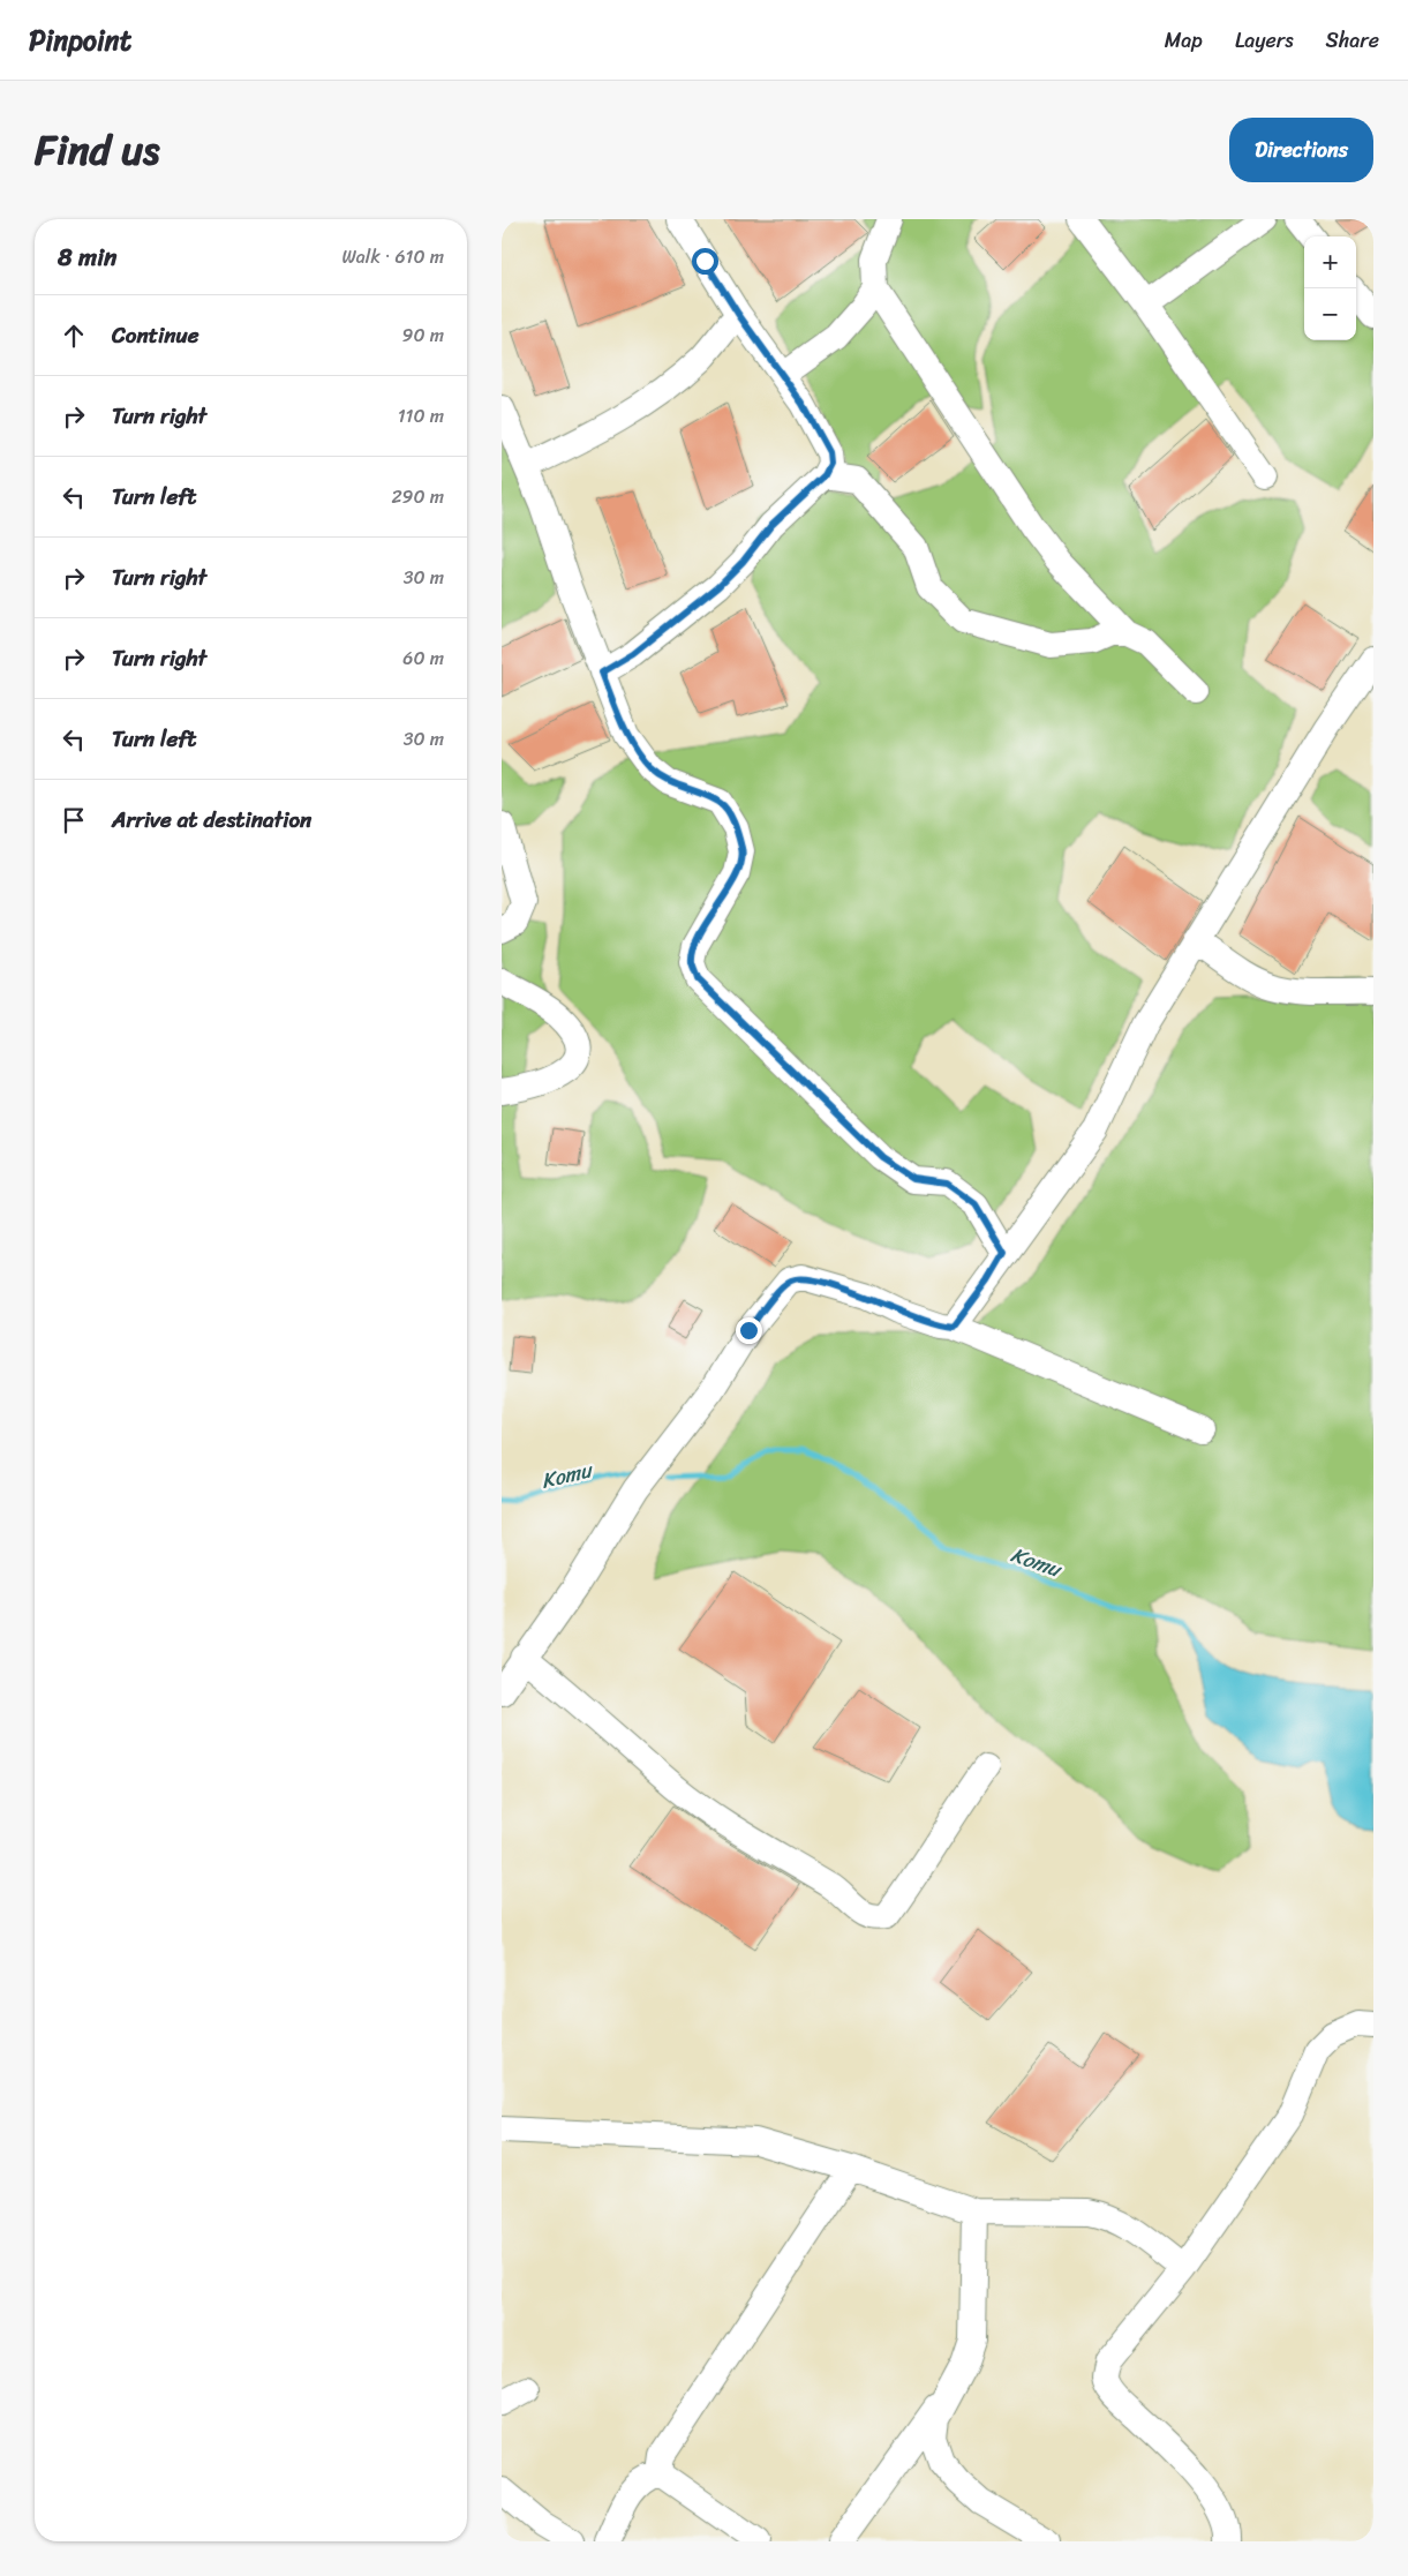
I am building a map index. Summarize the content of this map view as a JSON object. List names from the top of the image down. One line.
{"water":["Komu"],"page":{"header":"Pinpoint","nav":["Map","Layers","Share"],"title":"Find us","buttons":"Directions","heading":["8 min","Walk · 610 m"],"map_buttons":["+","−"],"list":[["Continue","90 m"],["Turn right","110 m"],["Turn left","290 m"],["Turn right","30 m"],["Turn right","60 m"],["Turn left","30 m"],"Arrive at destination"]}}
